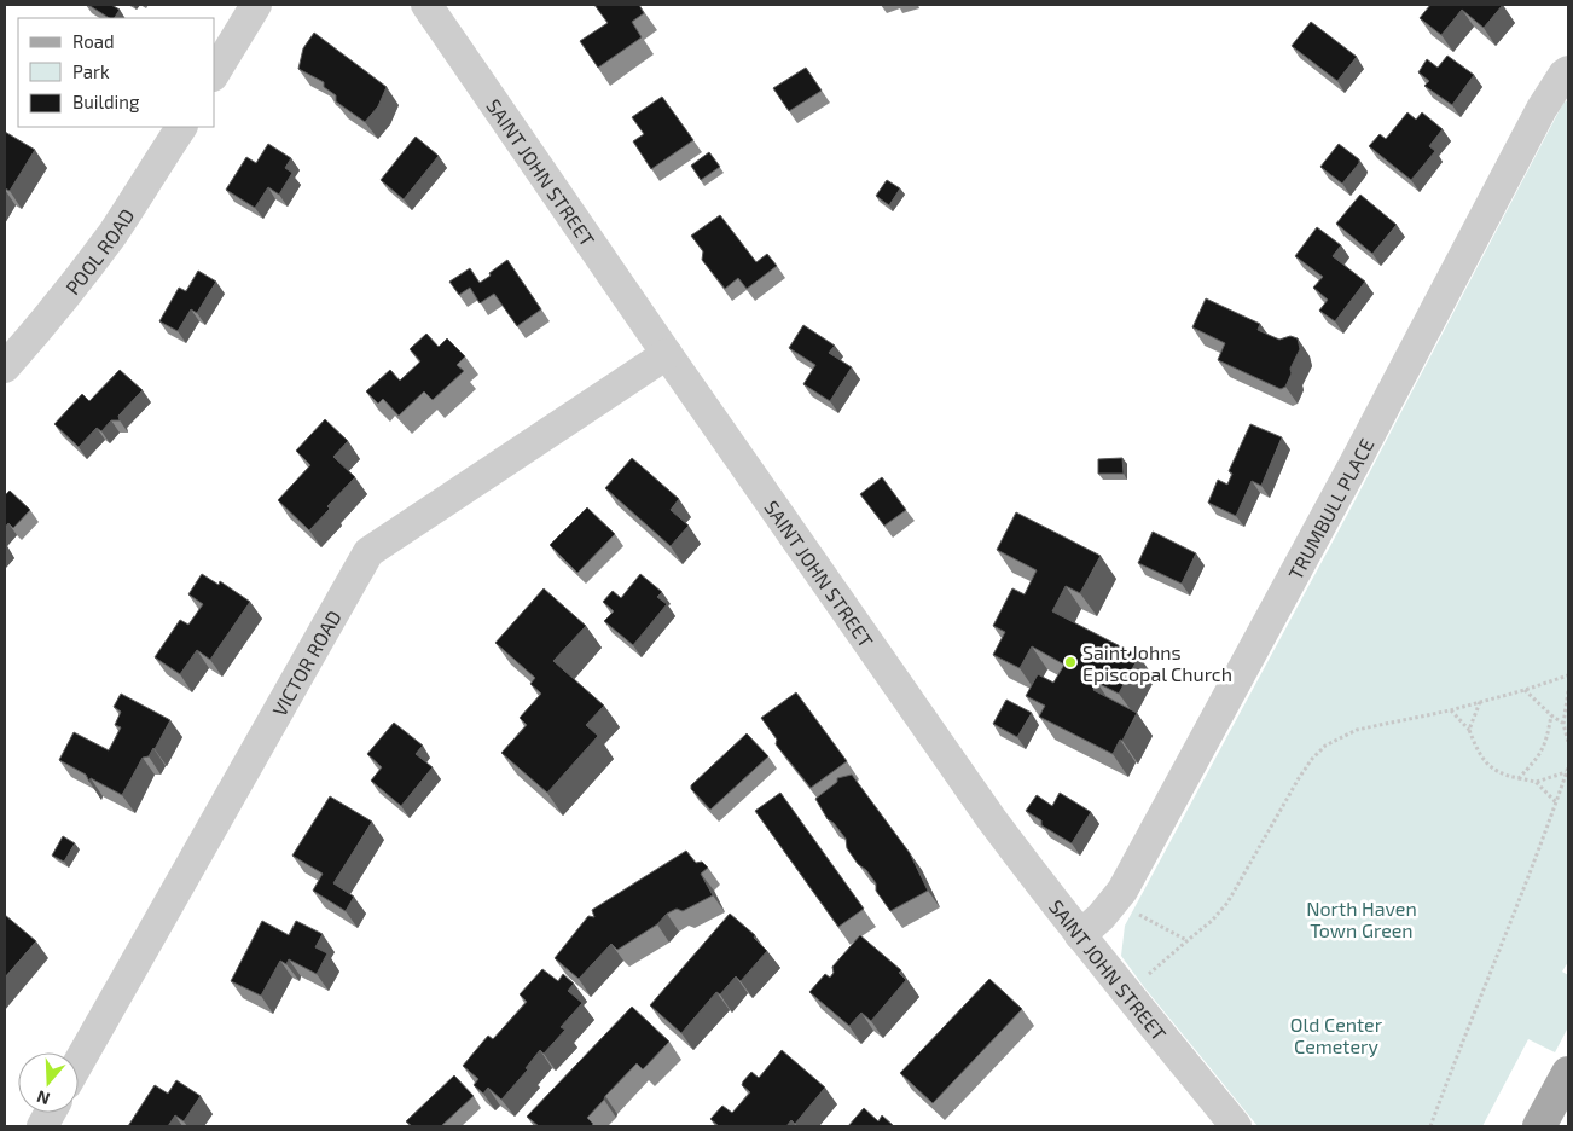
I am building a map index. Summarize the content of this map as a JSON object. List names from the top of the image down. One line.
{"streets":{"street":["SAINT JOHN STREET","POOL ROAD","TRUMBULL PLACE","VICTOR ROAD"]},"crossings":[["SAINT JOHN STREET","TRUMBULL PLACE"],["SAINT JOHN STREET","VICTOR ROAD"]],"parks":["North Haven Town Green","Old Center Cemetery"],"places":["Saint Johns Episcopal Church"],"legend":["Road","Park","Building"],"north":"bottom"}
